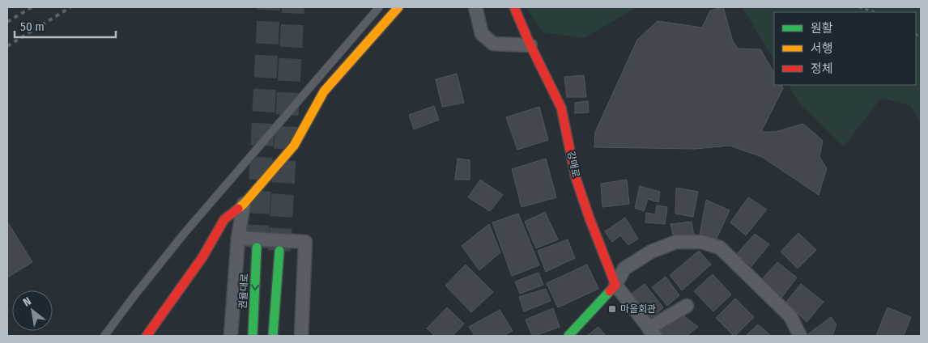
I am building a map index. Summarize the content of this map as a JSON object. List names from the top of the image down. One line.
{"streets":{"main road":["강매로","권율대로"]},"places":{"transit":["마을회관"]},"legend":["원활","서행","정체"],"scale_bar":"50 m","north":"top left"}
